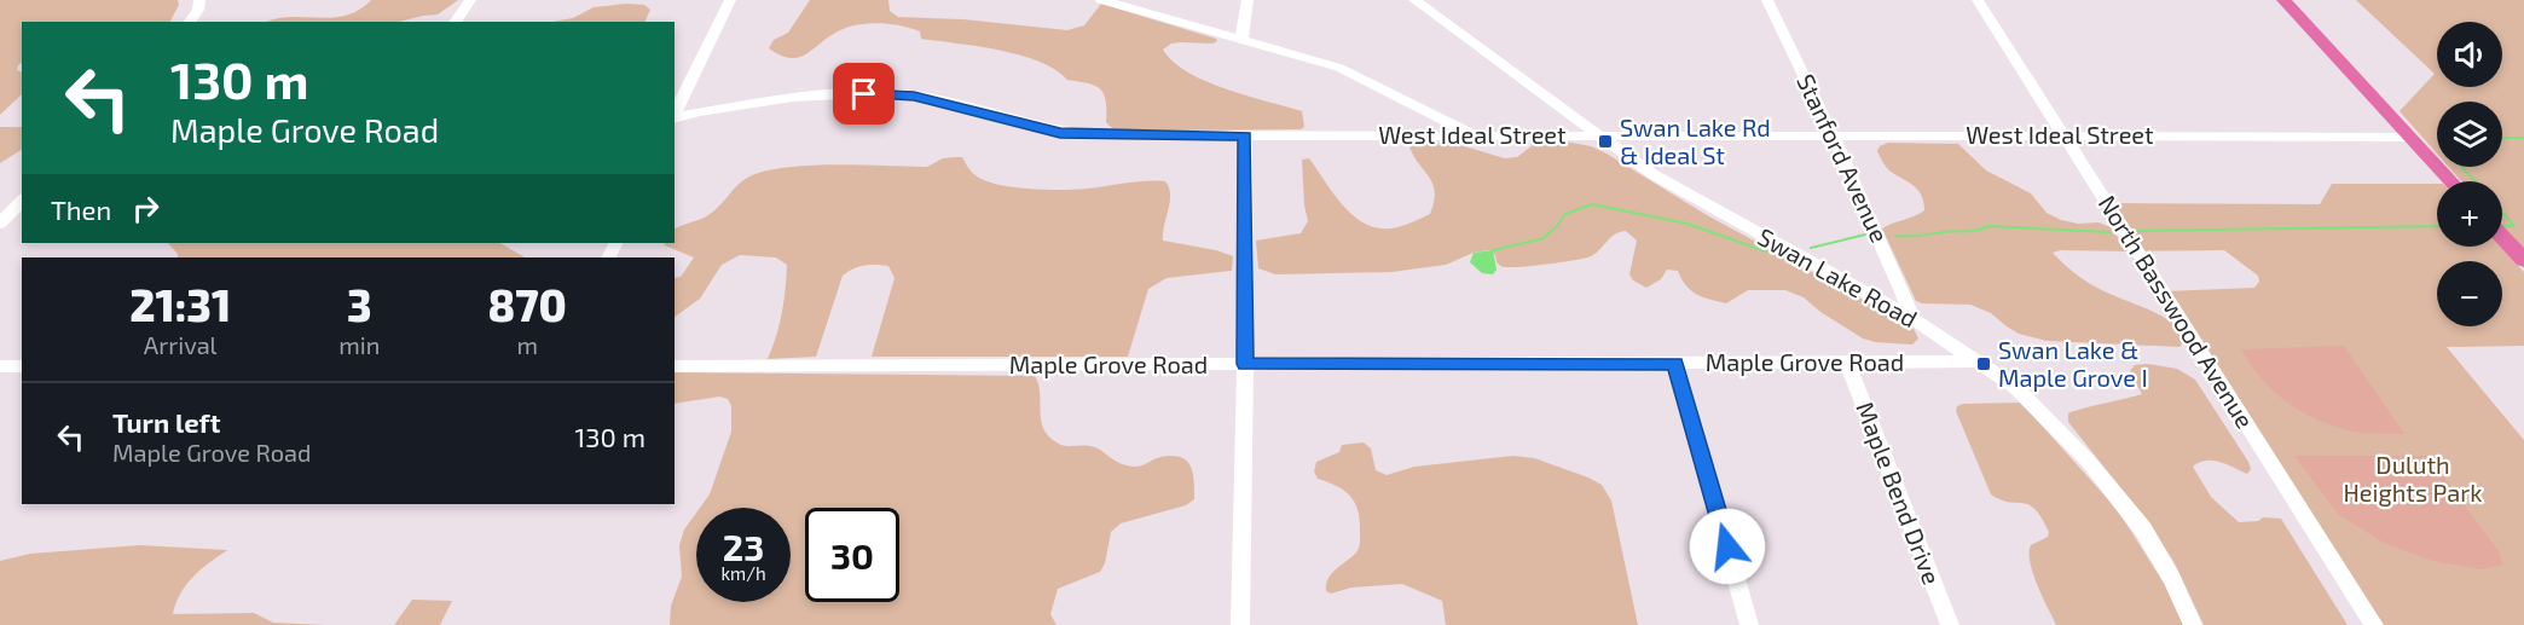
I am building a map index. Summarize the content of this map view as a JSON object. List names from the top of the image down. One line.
{"streets":{"street":["West Ideal Street","Stanford Avenue","Swan Lake Road","North Basswood Avenue","Maple Grove Road","Maple Bend Drive"]},"crossings":[["West Ideal Street","Stanford Avenue"],["West Ideal Street","Swan Lake Road"],["West Ideal Street","North Basswood Avenue"],["Stanford Avenue","Swan Lake Road"],["Swan Lake Road","Maple Grove Road"],["Maple Grove Road","Maple Bend Drive"]],"parks":["Duluth Heights Park"],"places":{"transit":["Swan Lake Rd & Ideal St","Swan Lake & Maple Grove I"]},"page":{"map_buttons":["+","−"],"turn":["130 m","Maple Grove Road"],"then":"Then","eta":["21:31","Arrival","3","min","870","m"],"list":[{"name":"Turn left","note":"Maple Grove Road","value":"130 m"}],"speed":"23 km/h","limit":"30"}}
